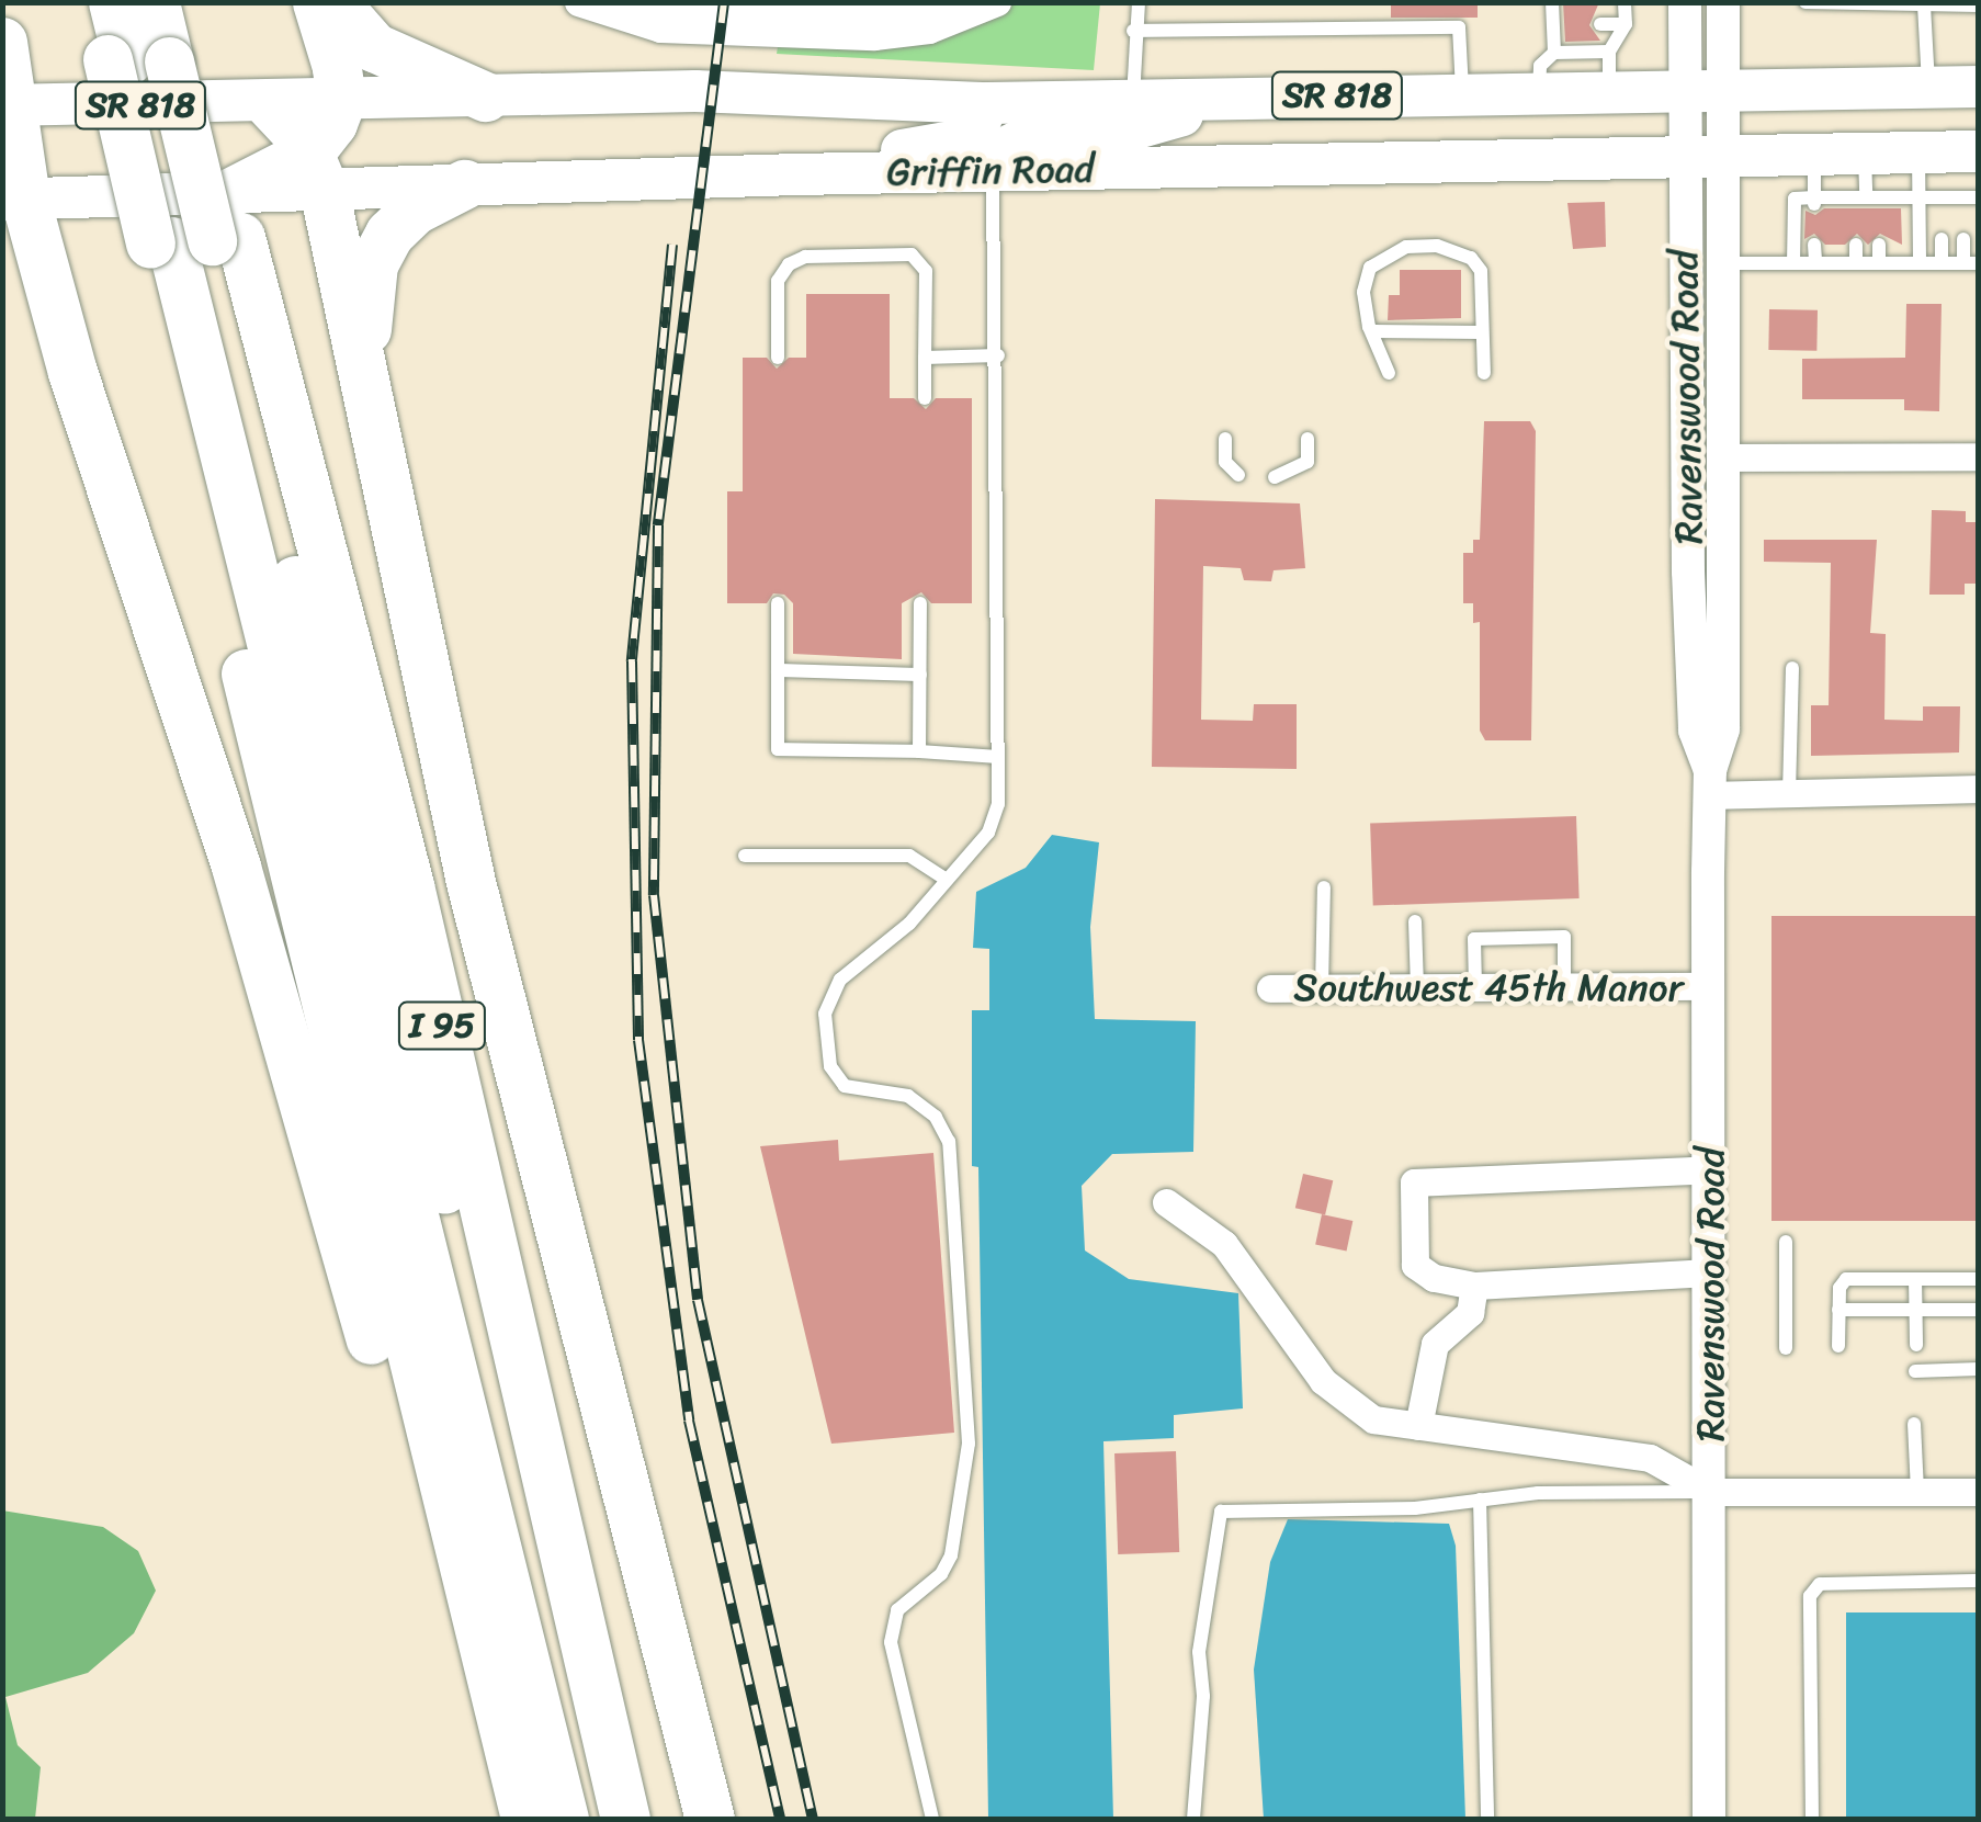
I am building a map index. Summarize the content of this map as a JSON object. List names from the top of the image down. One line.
{"streets":{"highway":["I 95"],"main road":["SR 818","Griffin Road"],"street":["Ravenswood Road","Southwest 45th Manor"]},"crossings":[["SR 818","I 95"],["Griffin Road","Ravenswood Road"],["Ravenswood Road","Southwest 45th Manor"]]}
